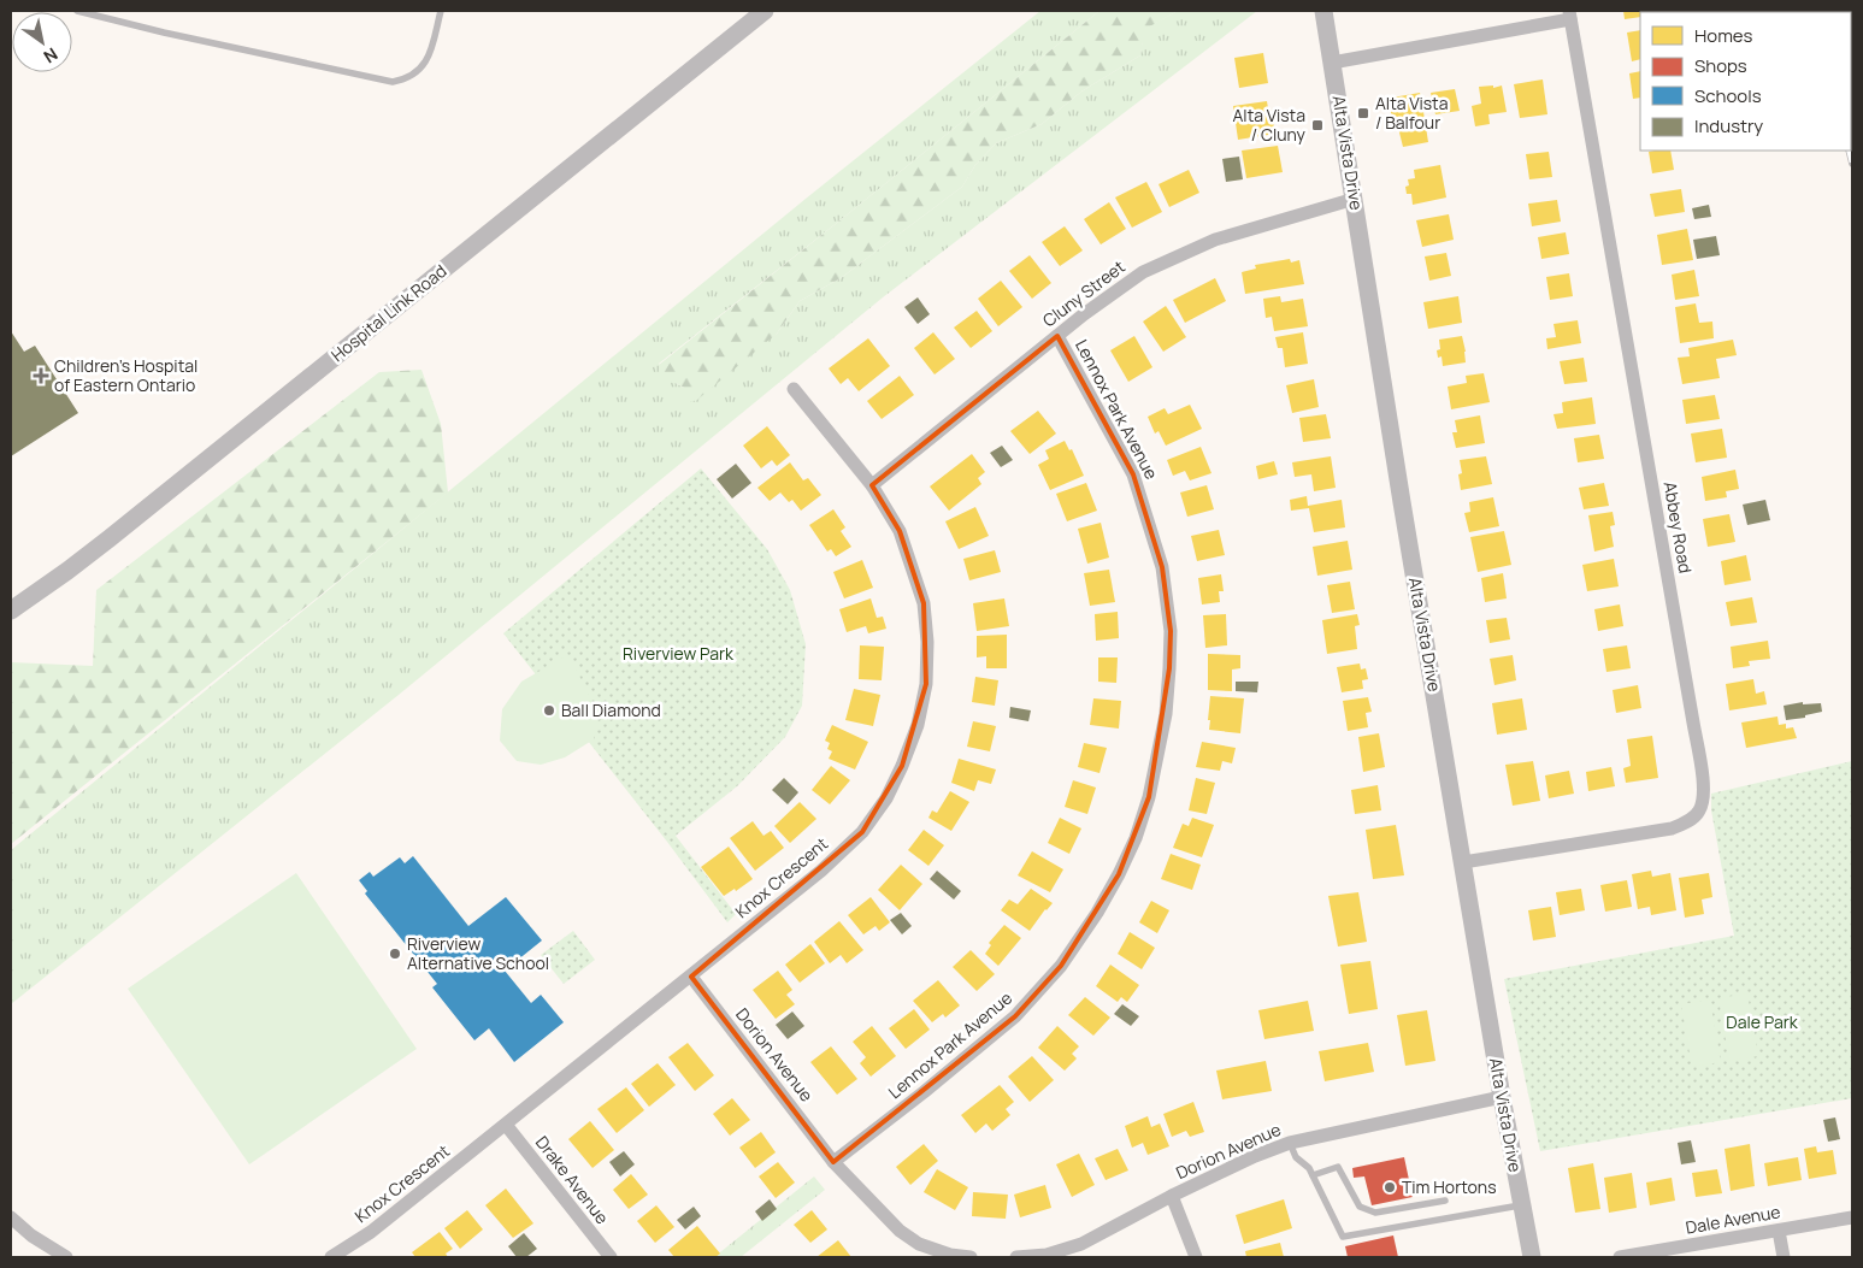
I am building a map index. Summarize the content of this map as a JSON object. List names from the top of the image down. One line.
{"streets":{"street":["Alta Vista Drive","Cluny Street","Hospital Link Road","Lennox Park Avenue","Abbey Road","Knox Crescent","Dorion Avenue","Drake Avenue","Dale Avenue"]},"crossings":[["Alta Vista Drive","Cluny Street"],["Alta Vista Drive","Abbey Road"],["Alta Vista Drive","Dorion Avenue"],["Cluny Street","Lennox Park Avenue"],["Cluny Street","Knox Crescent"],["Lennox Park Avenue","Dorion Avenue"],["Knox Crescent","Dorion Avenue"],["Knox Crescent","Drake Avenue"]],"parks":["Riverview Park","Dale Park"],"places":{"transit":["Alta Vista / Balfour","Alta Vista / Cluny"],"health":["Children's Hospital of Eastern Ontario"],"other":["Ball Diamond","Riverview Alternative School","Tim Hortons"]},"legend":["Homes","Shops","Schools","Industry"],"north":"bottom right"}
